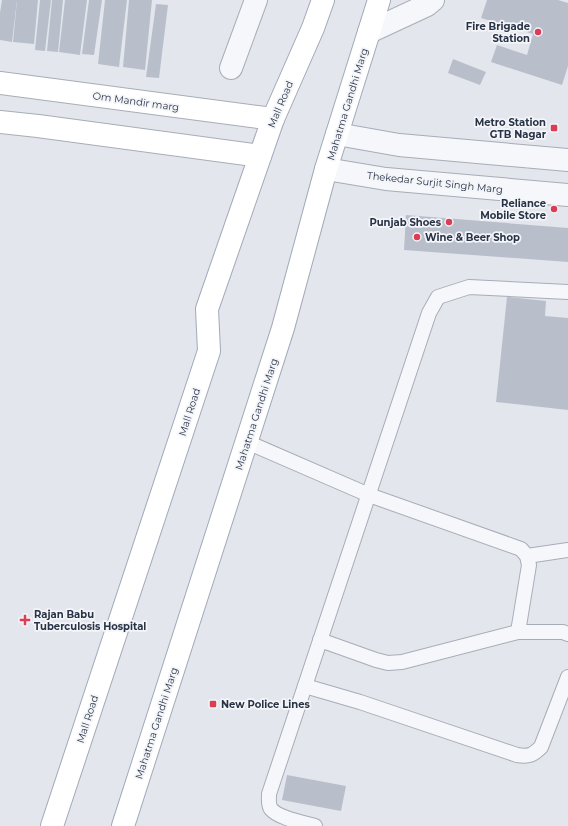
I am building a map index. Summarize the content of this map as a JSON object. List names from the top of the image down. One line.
{"streets":{"main road":["Om Mandir marg","Mall Road","Mahatma Gandhi Marg"],"street":["Thekedar Surjit Singh Marg"]},"crossings":[["Om Mandir marg","Mall Road"],["Mahatma Gandhi Marg","Thekedar Surjit Singh Marg"]],"places":{"other":["Fire Brigade Station","Reliance Mobile Store","Punjab Shoes","Wine & Beer Shop"],"transit":["Metro Station GTB Nagar","New Police Lines"],"health":["Rajan Babu Tuberculosis Hospital"]}}
